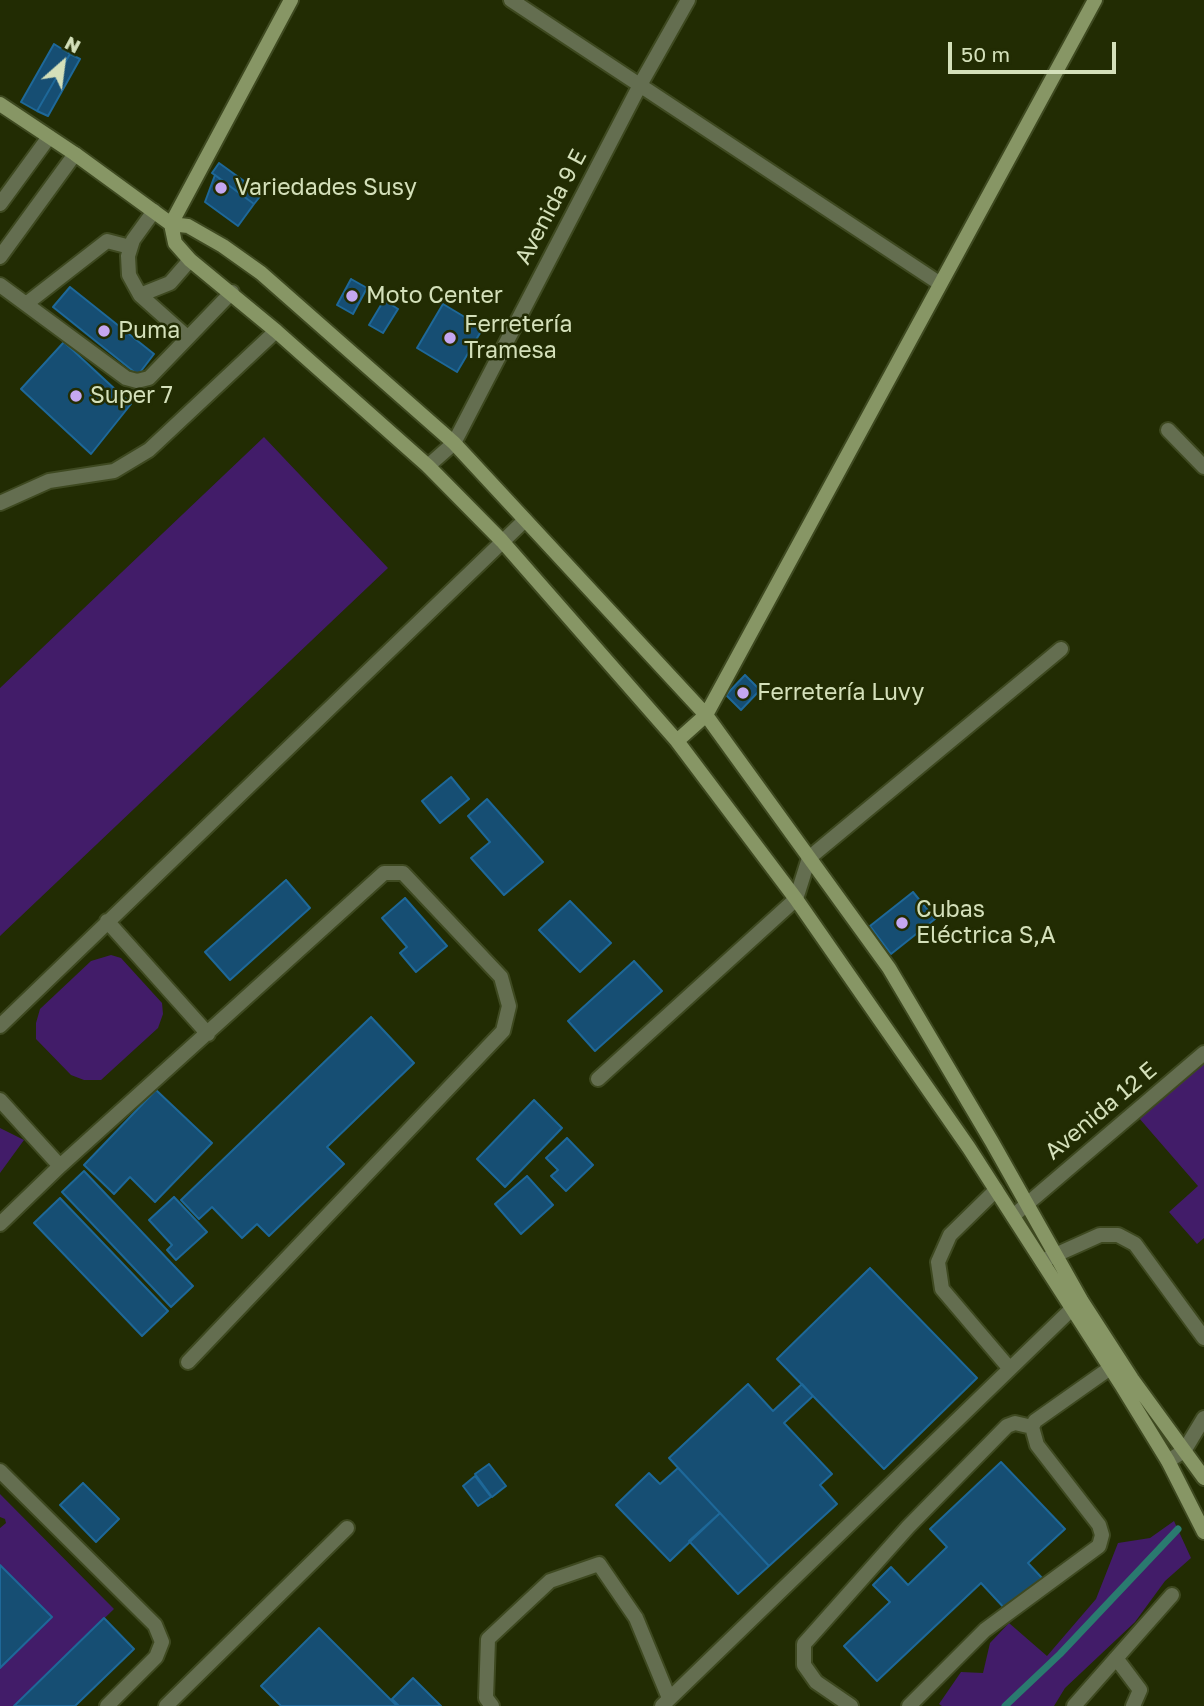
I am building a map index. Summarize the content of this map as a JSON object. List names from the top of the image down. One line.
{"streets":{"street":["Avenida 9 E","Avenida 12 E"]},"places":["Variedades Susy","Moto Center","Puma","Ferretería Tramesa","Super 7","Ferretería Luvy","Cubas Eléctrica S,A"],"scale_bar":"50 m","north":"top right"}
